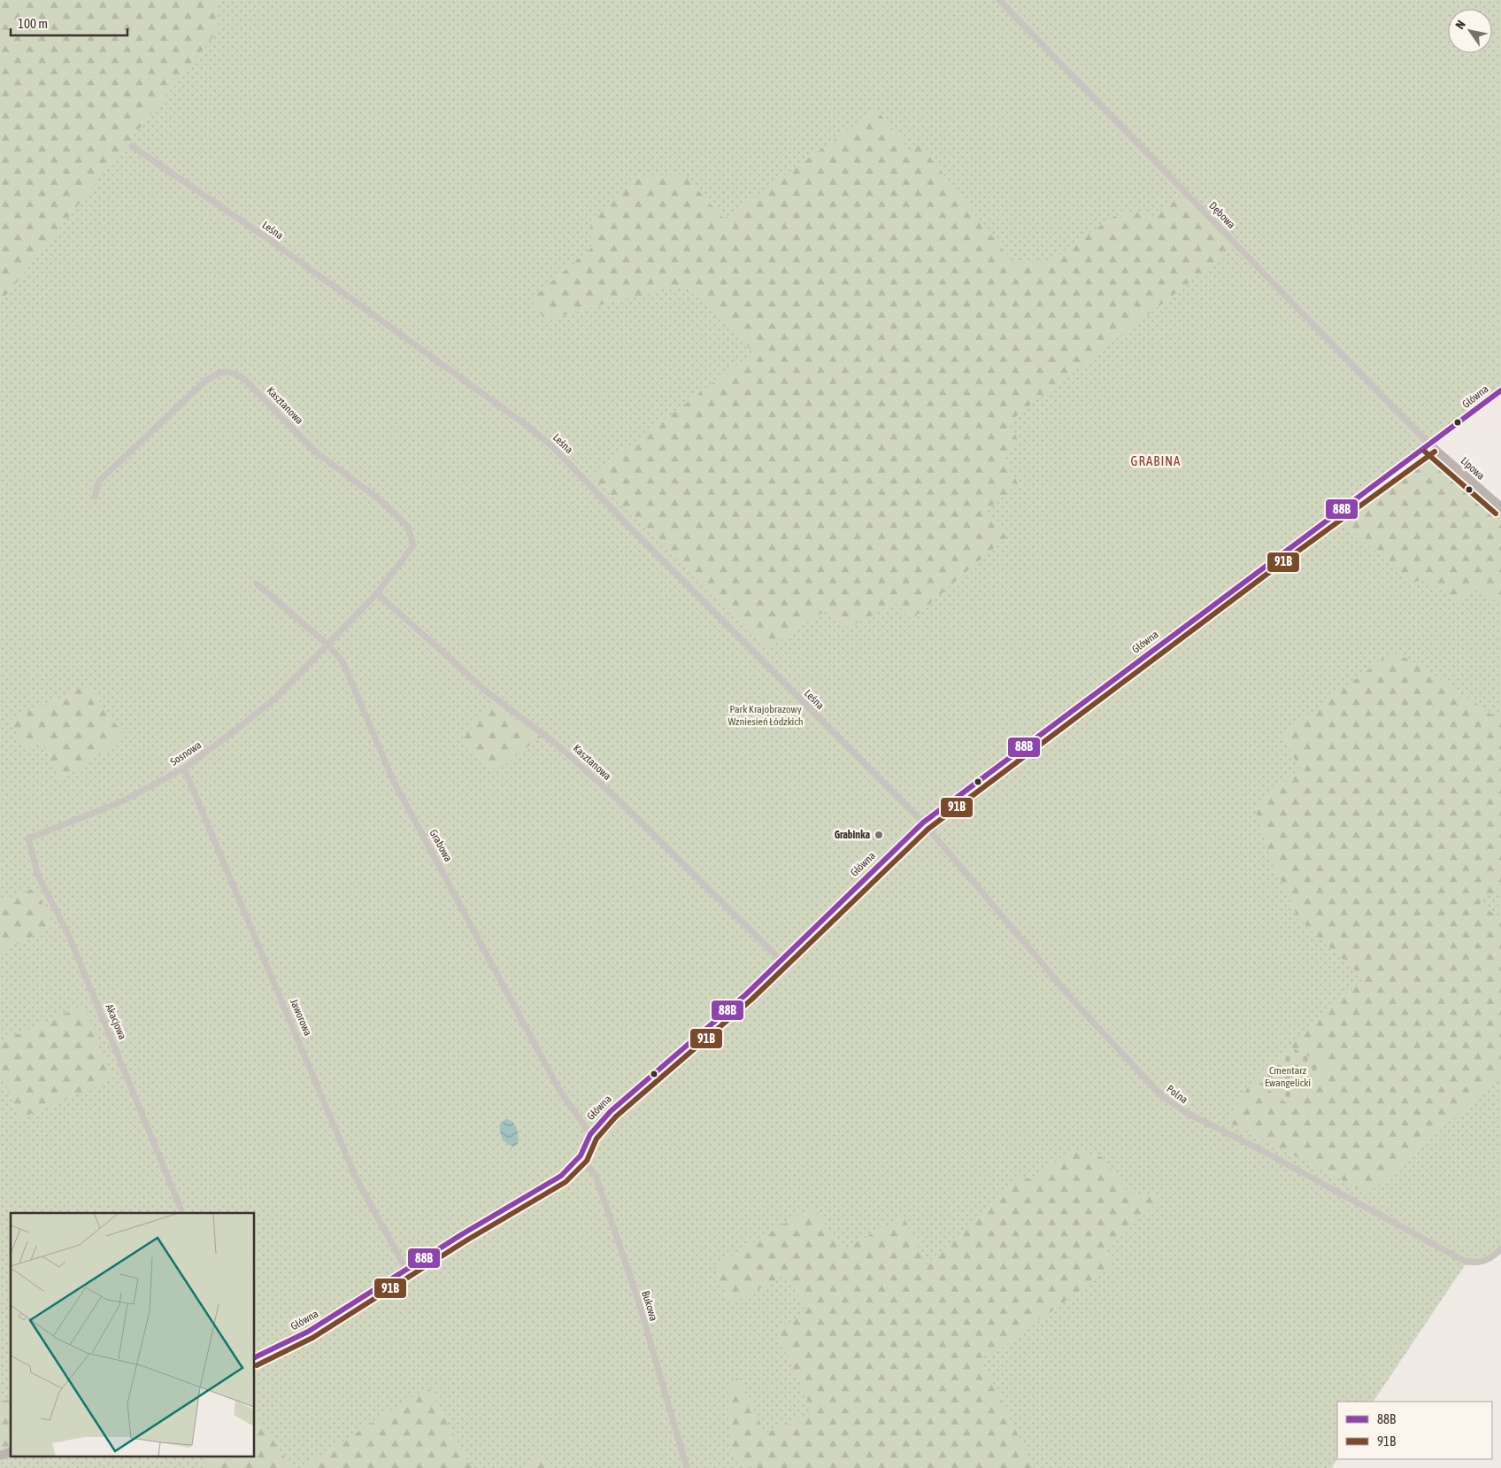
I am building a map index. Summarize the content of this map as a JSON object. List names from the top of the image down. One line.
{"streets":{"street":["Dębowa","Leśna","Główna","Kasztanowa","Lipowa","Sosnowa","Grabowa","Jaworowa","Akacjowa","Polna","Bukowa"]},"crossings":[["Dębowa","Główna"],["Dębowa","Lipowa"],["Leśna","Główna"],["Leśna","Polna"],["Główna","Kasztanowa"],["Główna","Lipowa"],["Główna","Grabowa"],["Główna","Jaworowa"],["Główna","Polna"],["Główna","Bukowa"],["Kasztanowa","Sosnowa"],["Kasztanowa","Grabowa"],["Sosnowa","Grabowa"],["Sosnowa","Jaworowa"],["Sosnowa","Akacjowa"]],"districts":["GRABINA"],"parks":["Park Krajobrazowy Wzniesień Łódzkich","Cmentarz Ewangelicki"],"places":["Grabinka"],"lines":["transit line 88B","transit line 91B"],"legend":["88B","91B"],"scale_bar":"100 m","north":"top left"}
